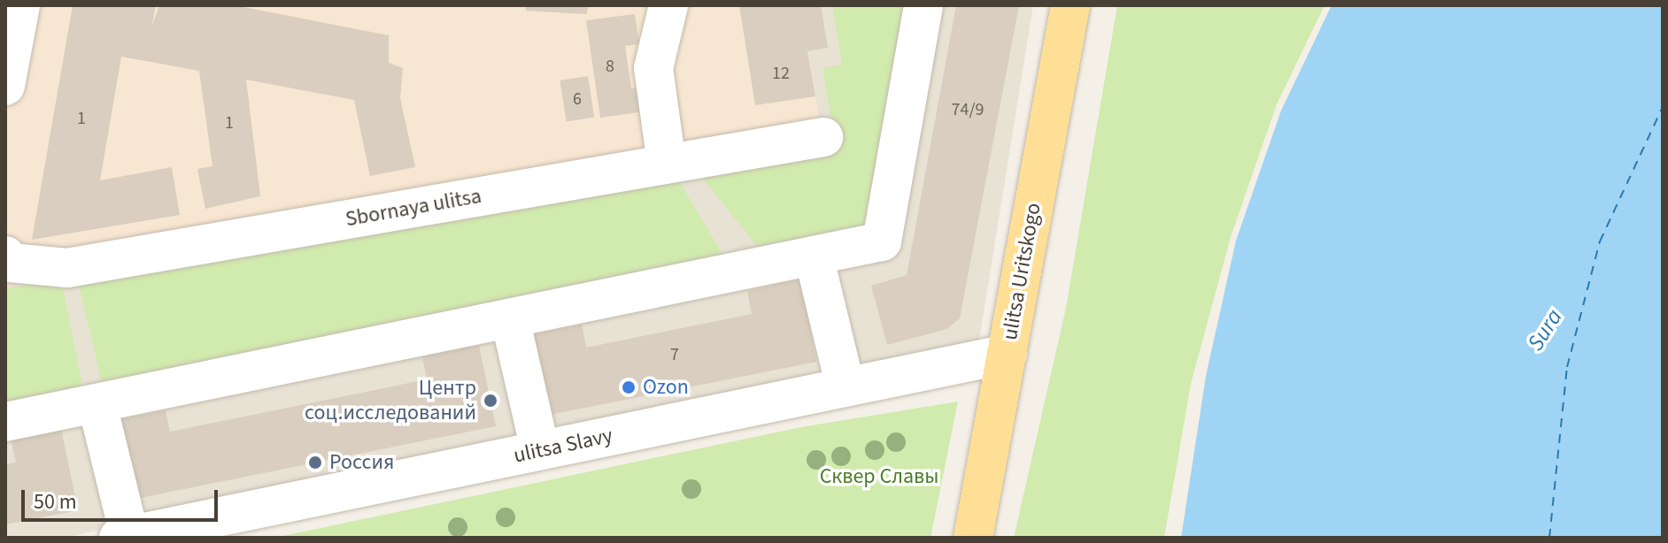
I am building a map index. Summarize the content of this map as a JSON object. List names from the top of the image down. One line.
{"streets":{"main road":["ulitsa Uritskogo"],"street":["Sbornaya ulitsa","ulitsa Slavy"]},"crossings":[["ulitsa Uritskogo","ulitsa Slavy"]],"water":["Sura"],"parks":["Сквер Славы"],"places":["Ozon","Центр соц.исследований","Россия"],"house_numbers":["8","12","6","74/9","1","1","7"],"scale_bar":"50 m"}
